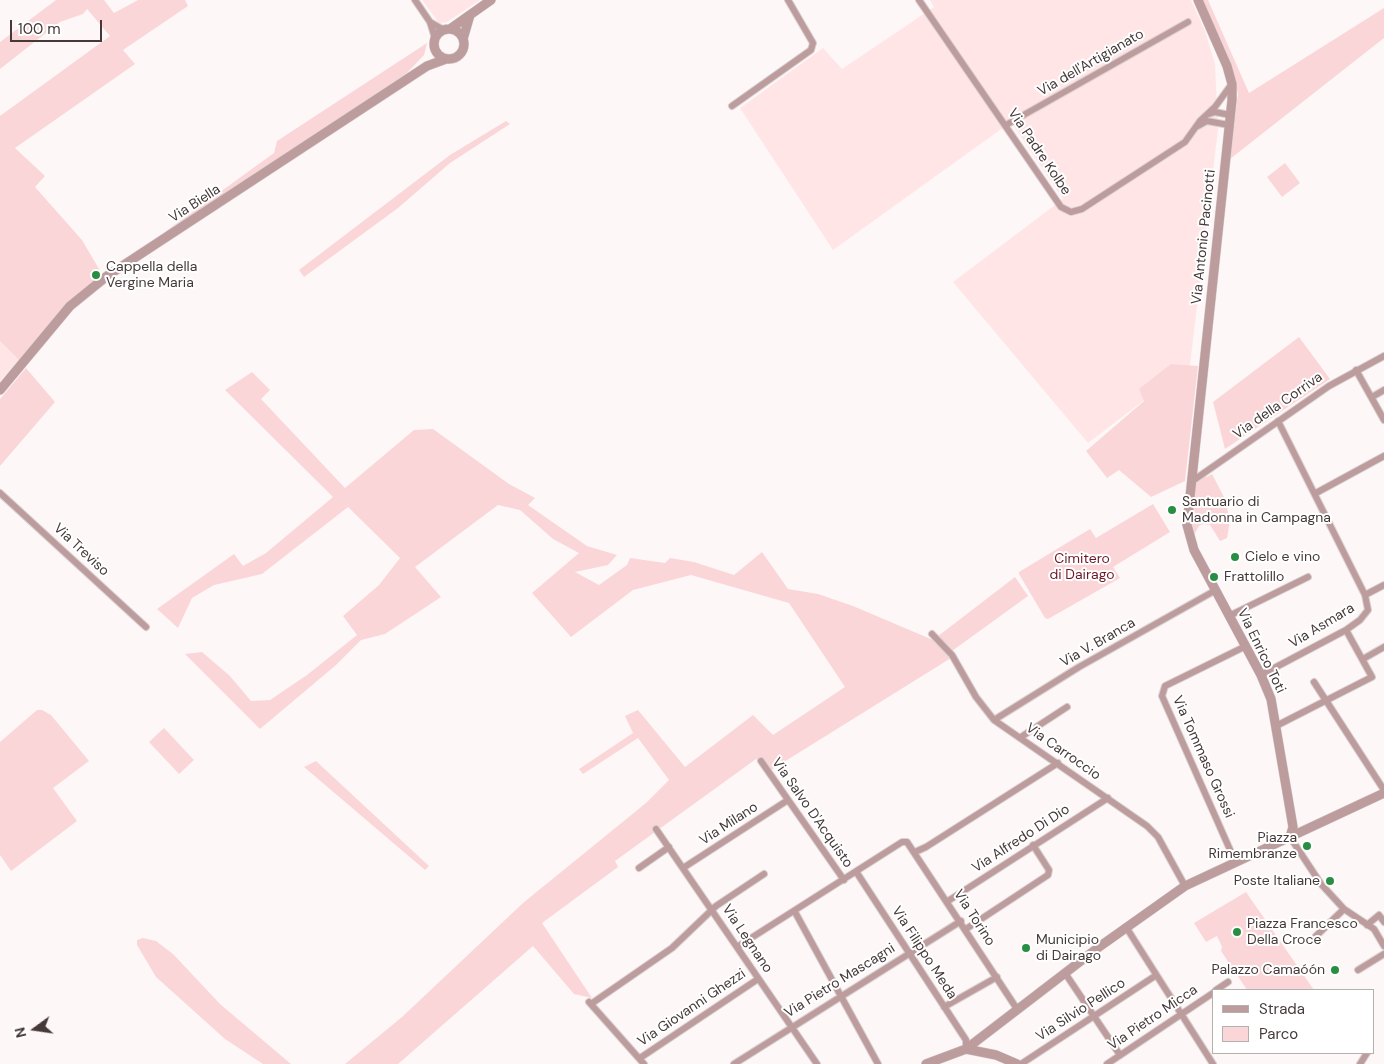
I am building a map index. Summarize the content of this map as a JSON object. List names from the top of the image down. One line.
{"streets":{"street":["Via dell'Artigianato","Via Padre Kolbe","Via Biella","Via Antonio Pacinotti","Via della Corriva","Via Treviso","Via Asmara","Via V. Branca","Via Enrico Toti","Via Carroccio","Via Tommaso Grossi","Via Salvo D'Acquisto","Via Milano","Via Alfredo Di Dio","Via Torino","Via Legnano","Via Filippo Meda","Via Pietro Mascagni","Via Giovanni Ghezzi","Via Silvio Pellico","Via Pietro Micca"]},"crossings":[["Via dell'Artigianato","Via Padre Kolbe"],["Via Padre Kolbe","Via Antonio Pacinotti"],["Via Antonio Pacinotti","Via della Corriva"],["Via Antonio Pacinotti","Via Enrico Toti"],["Via della Corriva","Via Asmara"],["Via della Corriva","Via Enrico Toti"],["Via Asmara","Via Enrico Toti"],["Via V. Branca","Via Enrico Toti"],["Via V. Branca","Via Carroccio"],["Via Enrico Toti","Via Tommaso Grossi"],["Via Carroccio","Via Alfredo Di Dio"],["Via Salvo D'Acquisto","Via Milano"],["Via Milano","Via Legnano"],["Via Alfredo Di Dio","Via Torino"],["Via Torino","Via Filippo Meda"],["Via Torino","Via Pietro Mascagni"],["Via Legnano","Via Pietro Mascagni"],["Via Legnano","Via Giovanni Ghezzi"],["Via Filippo Meda","Via Pietro Mascagni"]],"parks":["Cimitero di Dairago"],"places":["Cappella della Vergine Maria","Santuario di Madonna in Campagna","Cielo e vino","Frattolillo","Piazza Rimembranze","Poste Italiane","Piazza Francesco Della Croce","Municipio di Dairago","Palazzo Camaóón"],"legend":["Strada","Parco"],"scale_bar":"100 m","north":"left"}
